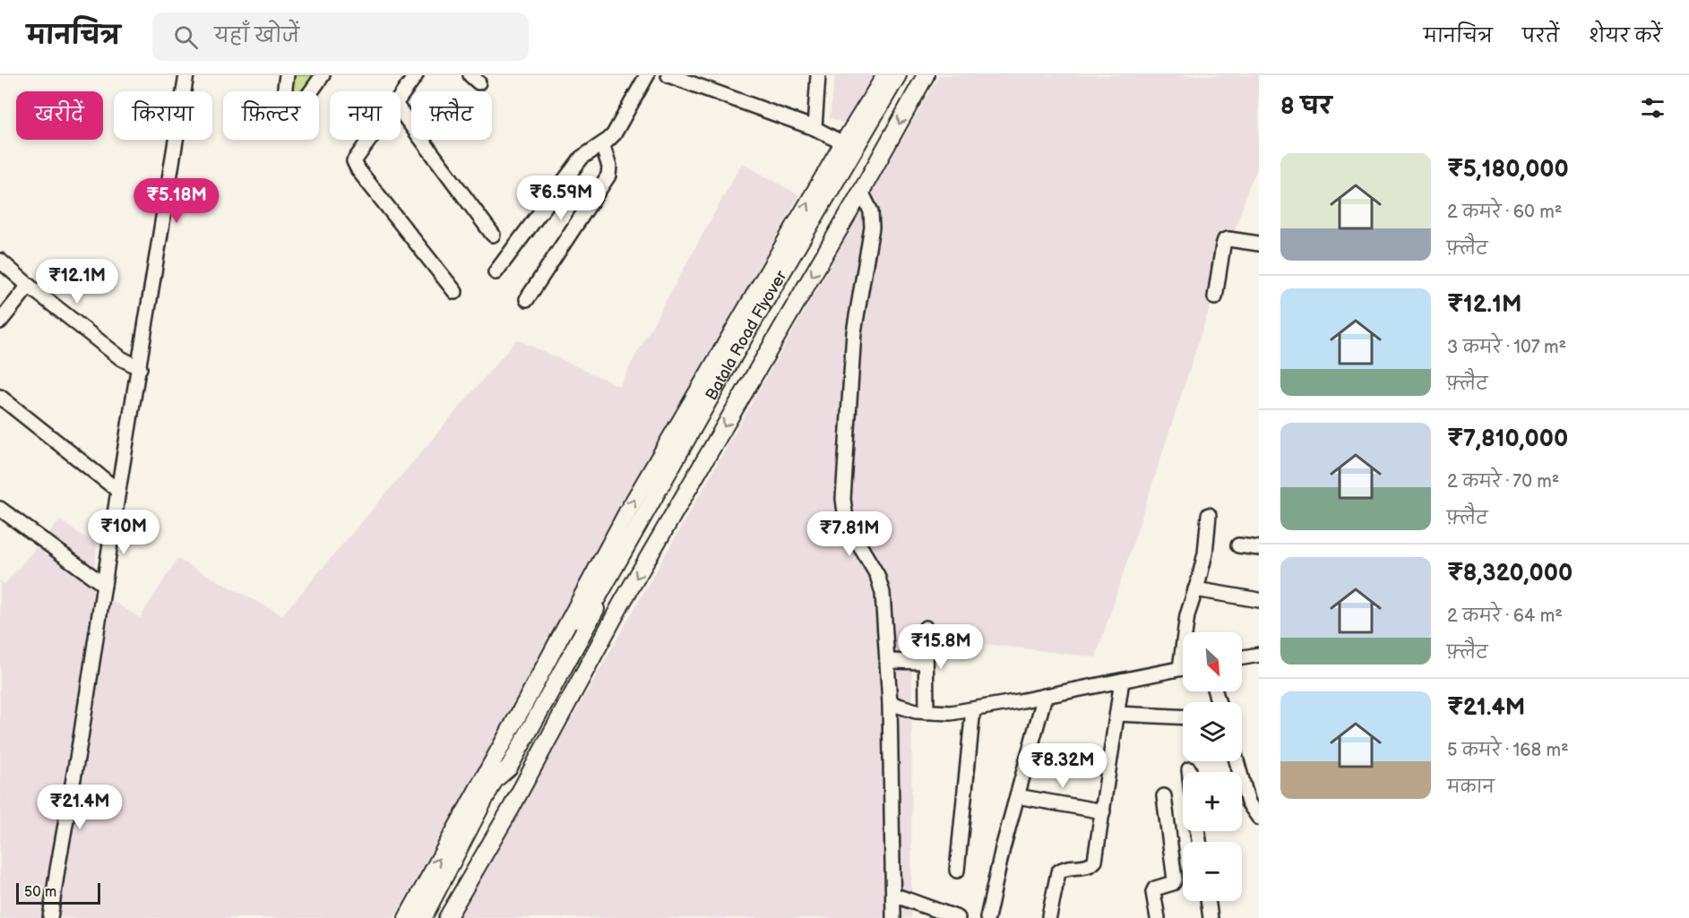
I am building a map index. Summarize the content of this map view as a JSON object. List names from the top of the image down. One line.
{"streets":{"main road":["Batala Road Flyover"]},"scale_bar":"50 m","north":"bottom right","page":{"header":"मानचित्र","search":"यहाँ खोजें","nav":["मानचित्र","परतें","शेयर करें"],"heading":"8 घर","chip":["खरीदें","किराया","फ़िल्टर","नया","फ़्लैट"],"list":[{"name":"₹5,180,000","note":"2 कमरे · 60 m² · फ़्लैट"},{"name":"₹12.1M","note":"3 कमरे · 107 m² · फ़्लैट"},{"name":"₹7,810,000","note":"2 कमरे · 70 m² · फ़्लैट"},{"name":"₹8,320,000","note":"2 कमरे · 64 m² · फ़्लैट"},{"name":"₹21.4M","note":"5 कमरे · 168 m² · मकान"}],"price":["₹6.59M","₹5.18M","₹12.1M","₹10M","₹7.81M","₹15.8M","₹8.32M","₹21.4M"],"map_buttons":["+","−"],"scale":"50 m"}}
